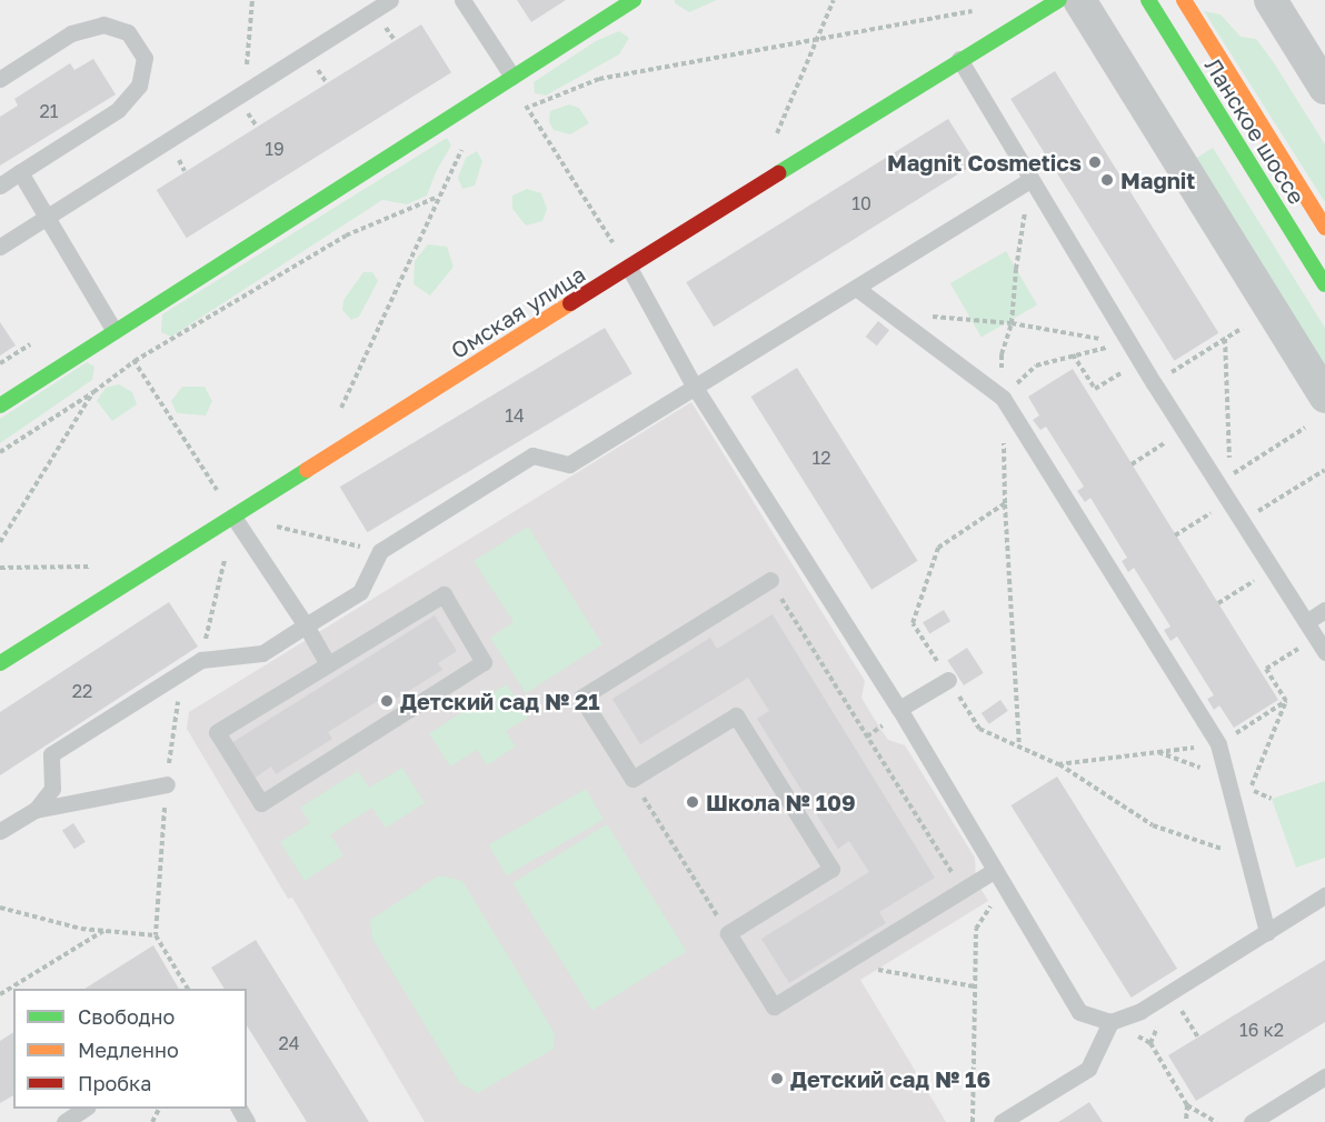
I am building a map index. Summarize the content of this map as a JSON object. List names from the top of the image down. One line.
{"streets":{"street":["Ланское шоссе","Омская улица"]},"places":["Magnit Cosmetics","Magnit","Детский сад № 21","Школа № 109","Детский сад № 16"],"house_numbers":["21","19","10","14","12","22","16 к2","24"],"legend":["Свободно","Медленно","Пробка"]}
